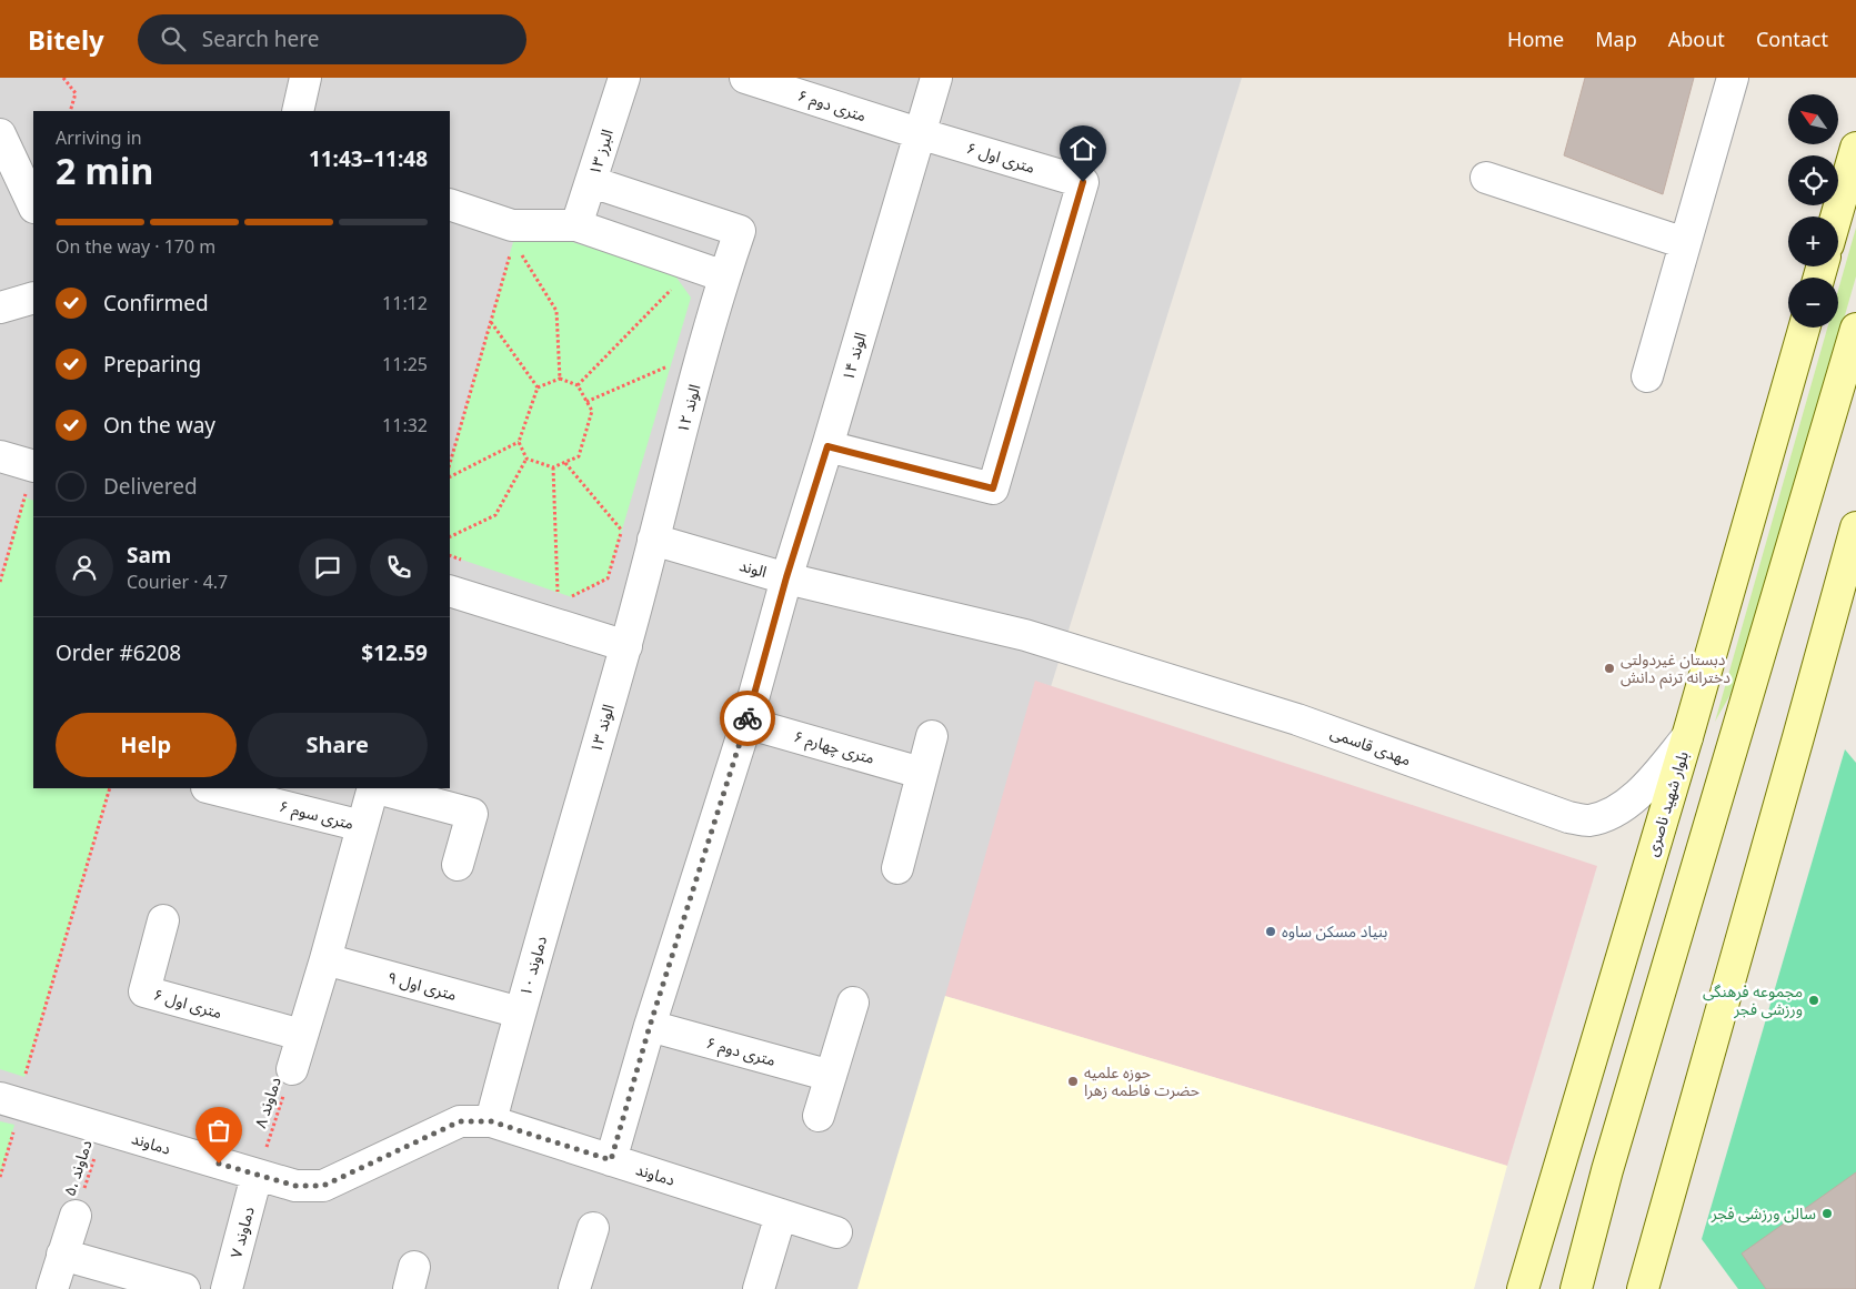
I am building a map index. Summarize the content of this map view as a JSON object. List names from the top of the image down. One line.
{"streets":{"main road":["بلوار شهید ناصری"],"street":["۶ متری دوم","البرز ۱۳","۶ متری اول","الوند ۱۴","الوند ۱۲","الوند","الوند ۱۳","مهدی قاسمی","۶ متری چهارم","۶ متری سوم","دماوند ۱۰","۹ متری اول","دماوند","دماوند ۷"],"path":["دماوند ۸","دماوند ،۵"]},"crossings":[["۶ متری دوم","۶ متری اول"],["۶ متری دوم","الوند ۱۴"],["البرز ۱۳","الوند ۱۲"],["۶ متری اول","الوند ۱۴"],["الوند ۱۴","الوند"],["الوند ۱۴","۶ متری چهارم"],["الوند ۱۴","دماوند"],["الوند ۱۲","الوند"],["الوند","مهدی قاسمی"],["الوند ۱۳","دماوند ۱۰"],["مهدی قاسمی","بلوار شهید ناصری"],["دماوند ۱۰","۹ متری اول"],["دماوند ۱۰","دماوند"],["دماوند ۸","دماوند"],["دماوند ۸","دماوند ۷"],["دماوند","دماوند ،۵"],["دماوند","دماوند ۷"]],"places":["دبستان غیردولتی دخترانه ترنم دانش","بنیاد مسکن ساوه","مجموعه فرهنگی ورزشی فجر","حوزه علمیه حضرت فاطمه زهرا","سالن ورزشی فجر"],"north":"top left","page":{"header":"Bitely","search":"Search here","nav":["Home","Map","About","Contact"],"map_buttons":["+","−"],"heading":["2 min","Arriving in","11:43–11:48"],"panel":["Sam","Courier · 4.7","Order #6208","$12.59"],"bar":"On the way · 170 m","list":[["Confirmed","11:12"],["Preparing","11:25"],["On the way","11:32"],"Delivered"],"buttons":["Help","Share"]}}
